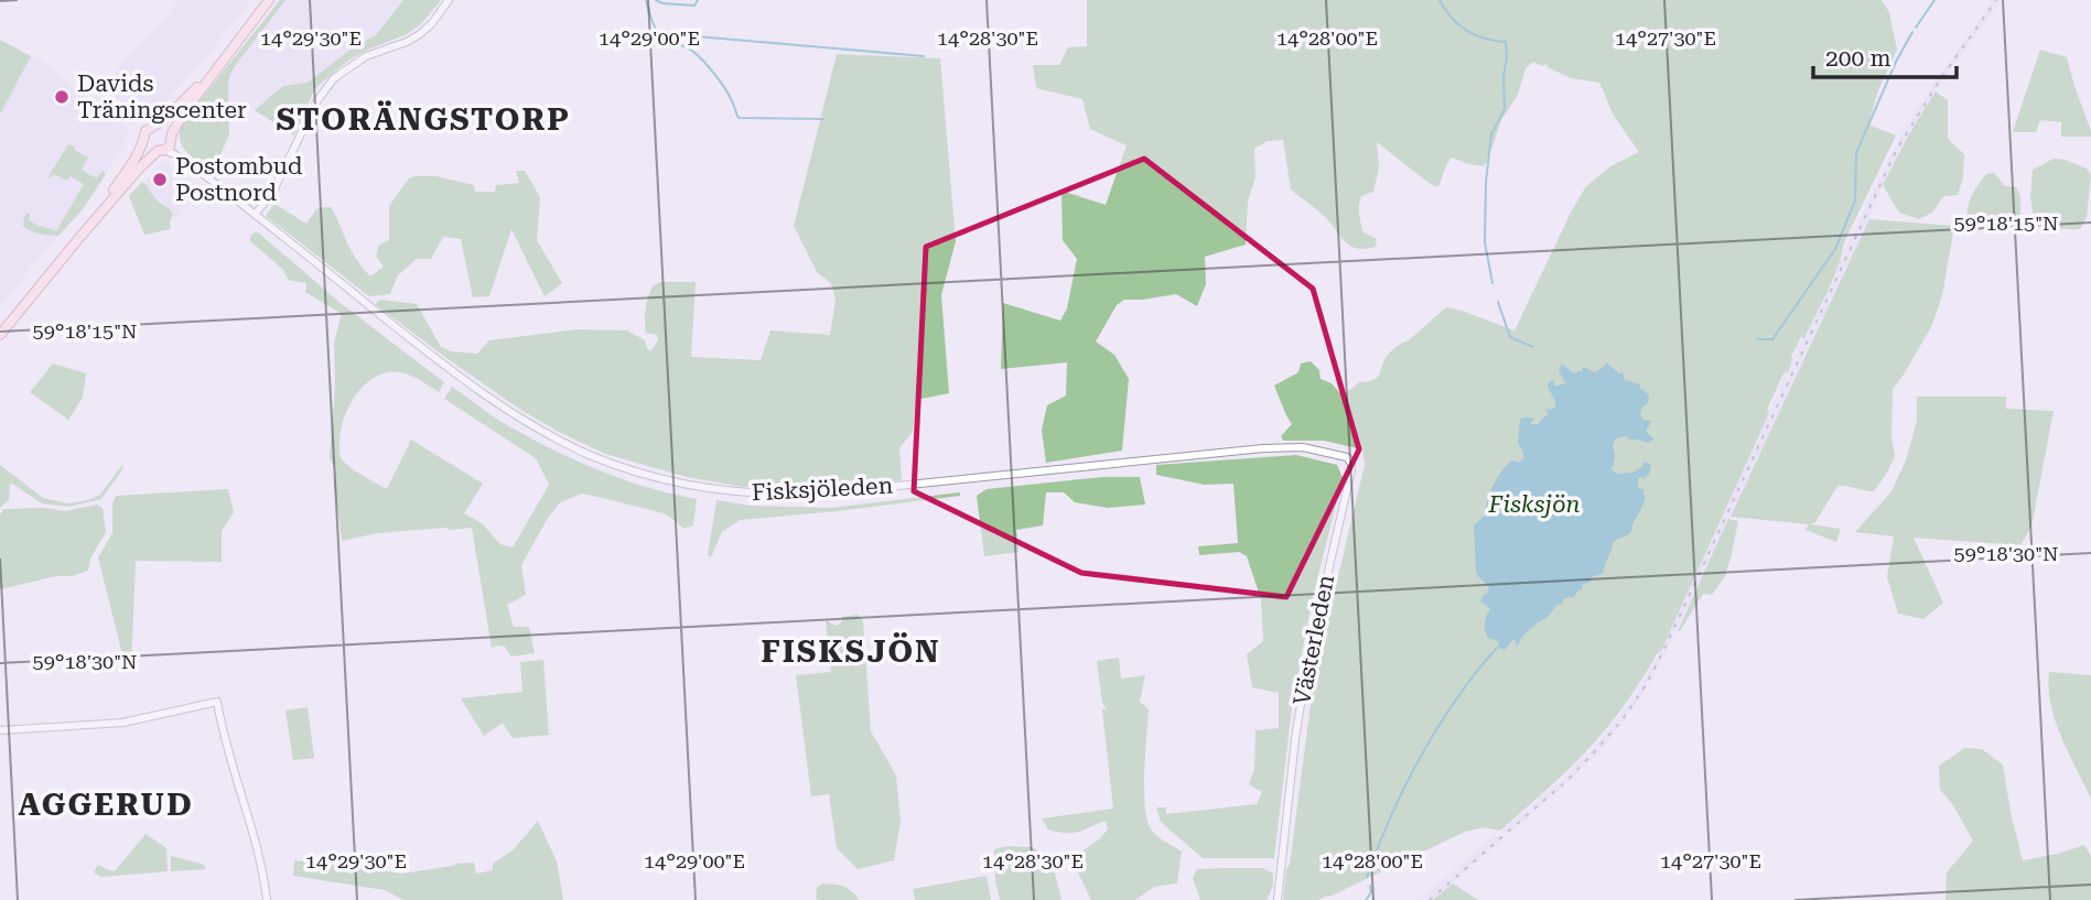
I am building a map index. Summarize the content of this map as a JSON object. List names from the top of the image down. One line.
{"streets":{"street":["Fisksjöleden","Västerleden"]},"crossings":[["Fisksjöleden","Västerleden"]],"districts":["STORÄNGSTORP","FISKSJÖN","AGGERUD"],"parks":["Fisksjön"],"places":["Davids Träningscenter","Postombud Postnord"],"scale_bar":"200 m","coordinates":["14°28'00\"E","14°29'30\"E","14°29'00\"E","14°28'30\"E","14°27'30\"E","59°18'15\"N","59°18'30\"N"]}
